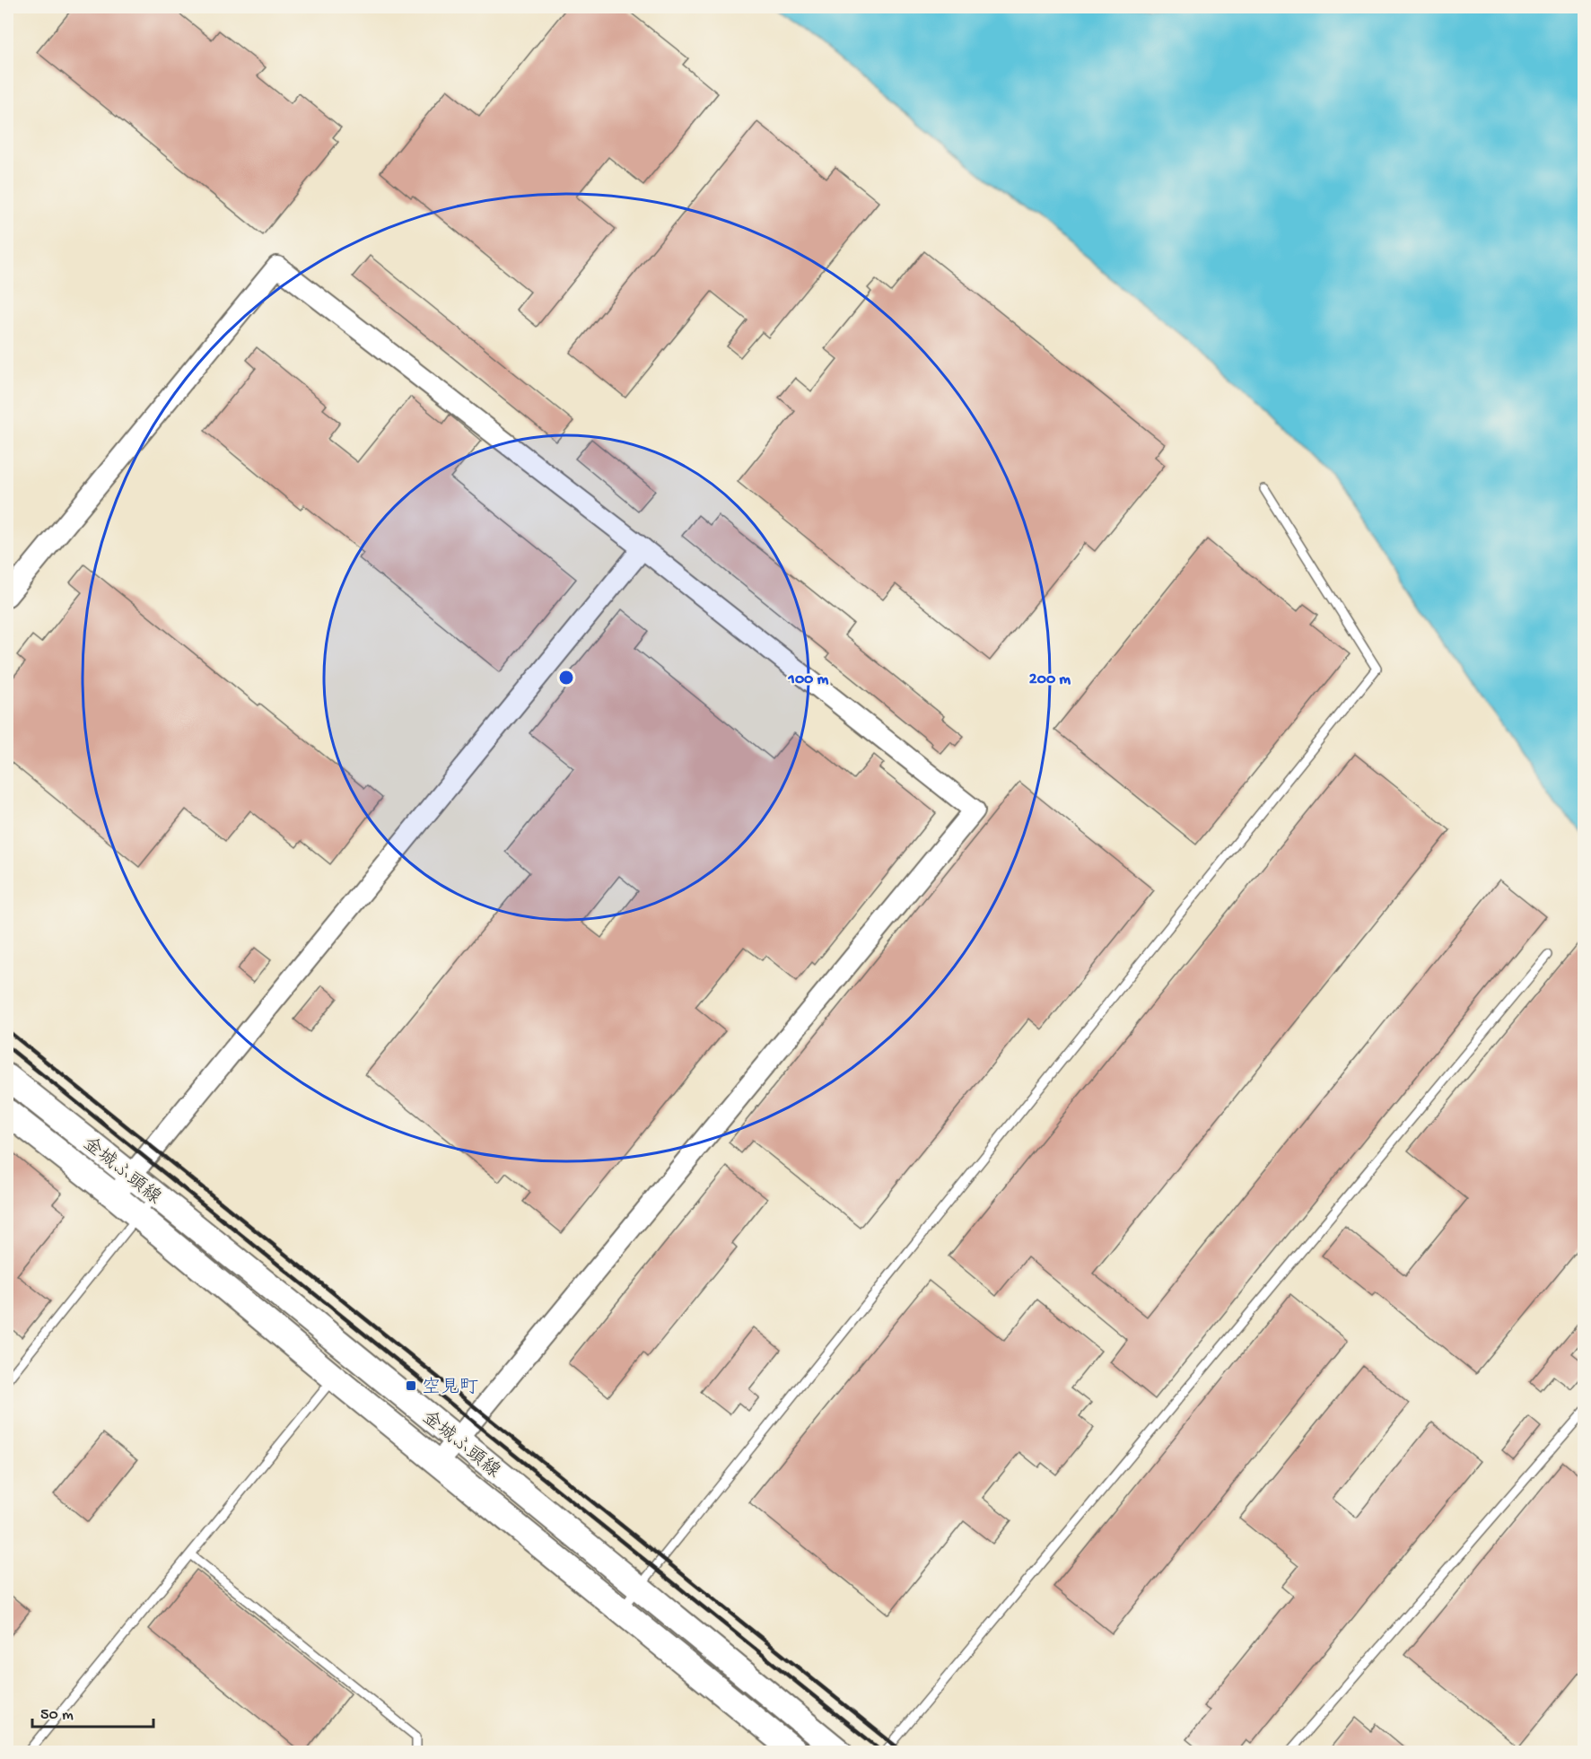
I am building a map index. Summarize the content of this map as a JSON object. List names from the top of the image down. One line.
{"streets":{"main road":["金城ふ頭線"]},"places":{"transit":["空見町"]},"scale_bar":"50 m","rings":["100 m","200 m"]}
